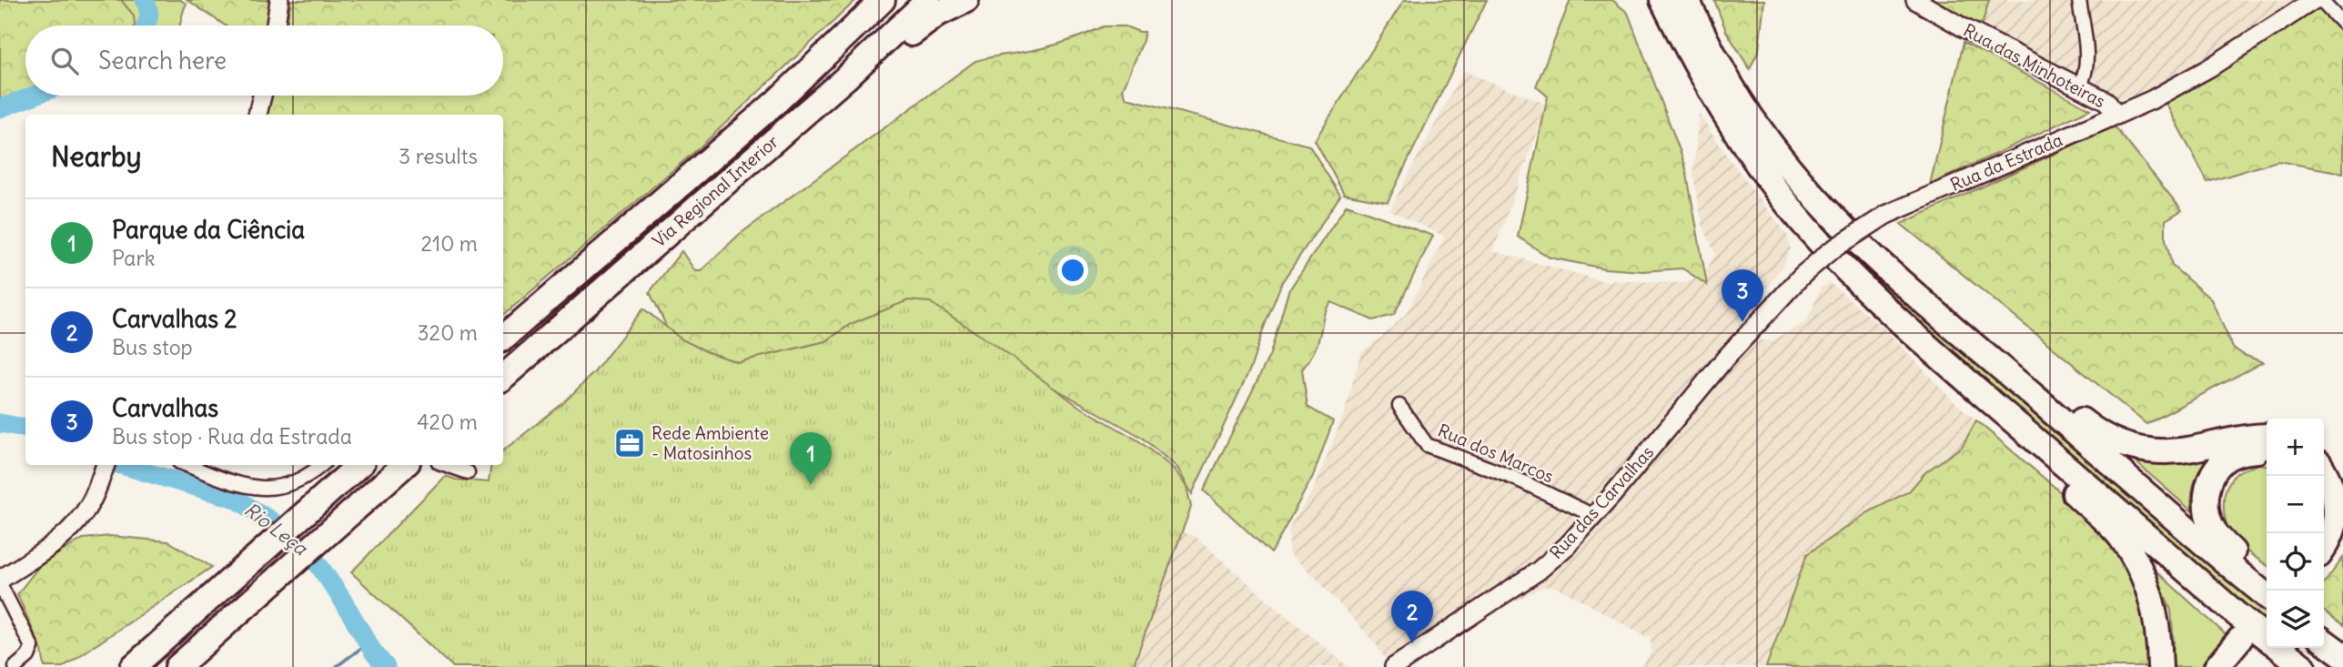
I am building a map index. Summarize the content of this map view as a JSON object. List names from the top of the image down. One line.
{"streets":{"highway":["Via Regional Interior"],"street":["Rua das Minhoteiras","Rua da Estrada","Rua dos Marcos","Rua das Carvalhas"]},"crossings":[["Rua das Minhoteiras","Rua da Estrada"],["Rua da Estrada","Rua das Carvalhas"],["Rua dos Marcos","Rua das Carvalhas"]],"water":["Rio Leça"],"places":{"office":["Rede Ambiente - Matosinhos"]},"page":{"search":"Search here","heading":["Nearby","3 results"],"list":[{"mark":"1","name":"Parque da Ciência","note":"Park","value":"210 m"},{"mark":"2","name":"Carvalhas 2","note":"Bus stop","value":"320 m"},{"mark":"3","name":"Carvalhas","note":"Bus stop · Rua da Estrada","value":"420 m"}],"pins":["3","1","2"],"map_buttons":["+","−"]}}
